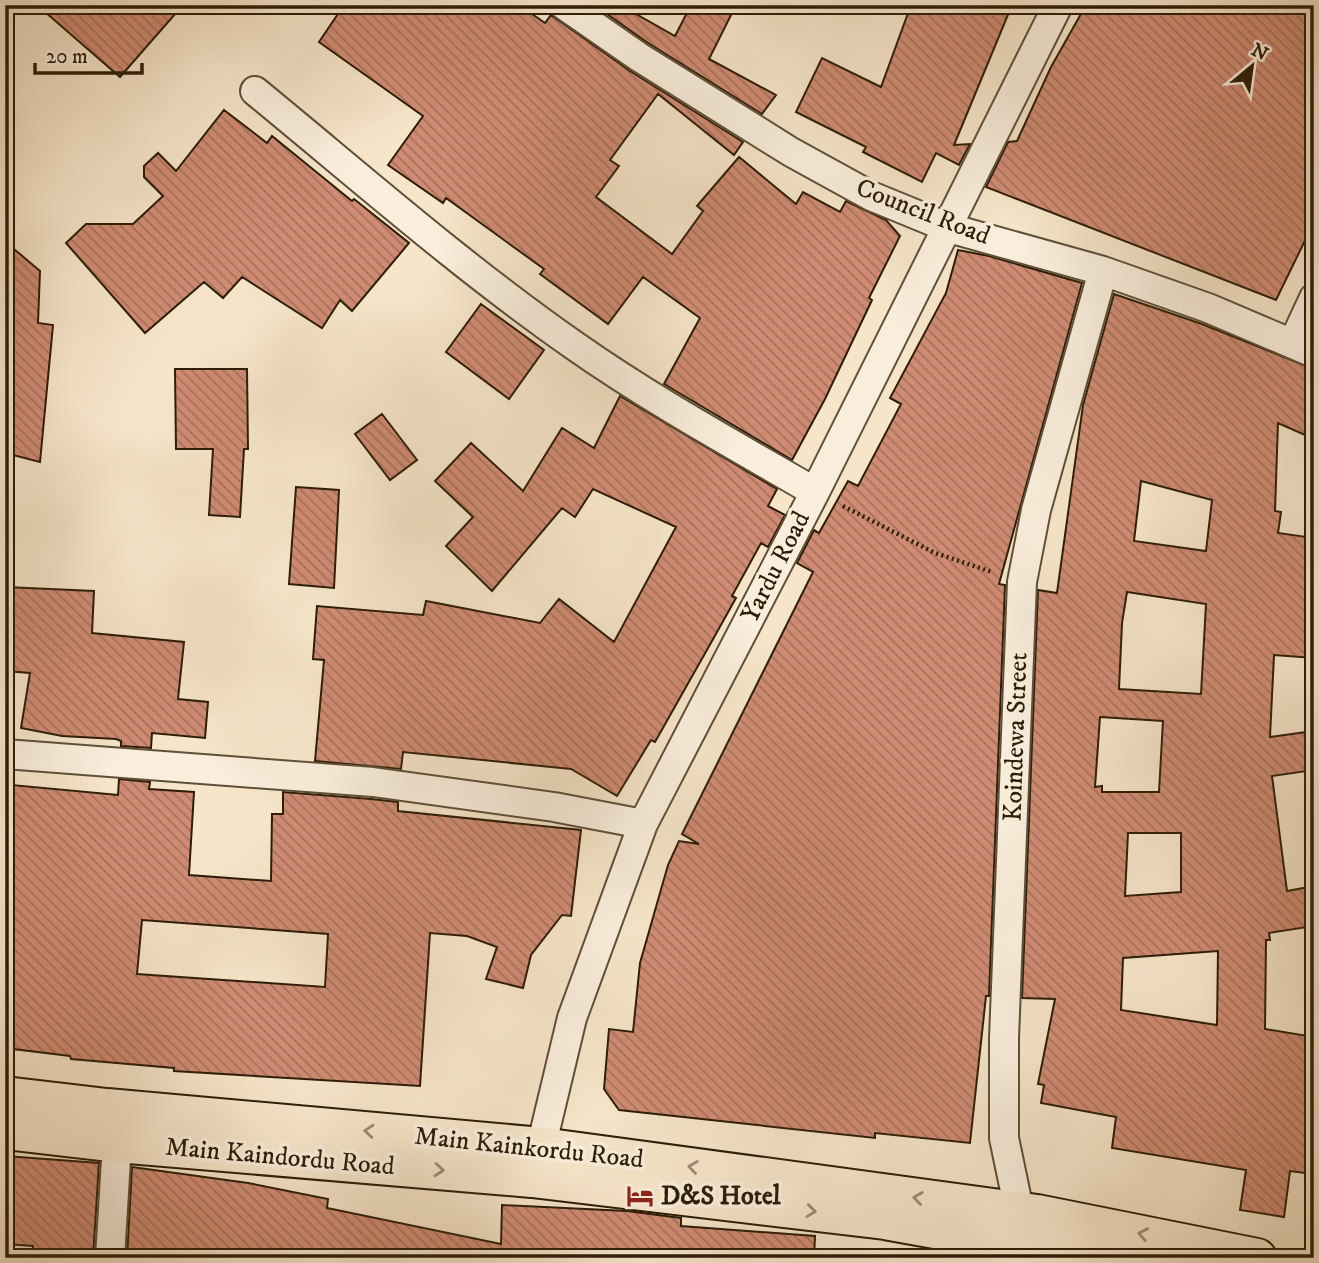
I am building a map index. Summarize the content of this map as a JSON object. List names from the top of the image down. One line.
{"streets":{"main road":["Main Kainkordu Road","Main Kaindordu Road"],"street":["Council Road","Yardu Road","Koindewa Street"]},"crossings":[["Council Road","Yardu Road"],["Council Road","Koindewa Street"],["Yardu Road","Main Kainkordu Road"],["Yardu Road","Main Kaindordu Road"],["Koindewa Street","Main Kaindordu Road"],["Main Kainkordu Road","Main Kaindordu Road"]],"one_way":["Main Kainkordu Road","Main Kaindordu Road"],"places":{"hotel":["D&S Hotel"]},"scale_bar":"20 m","north":"top right"}
